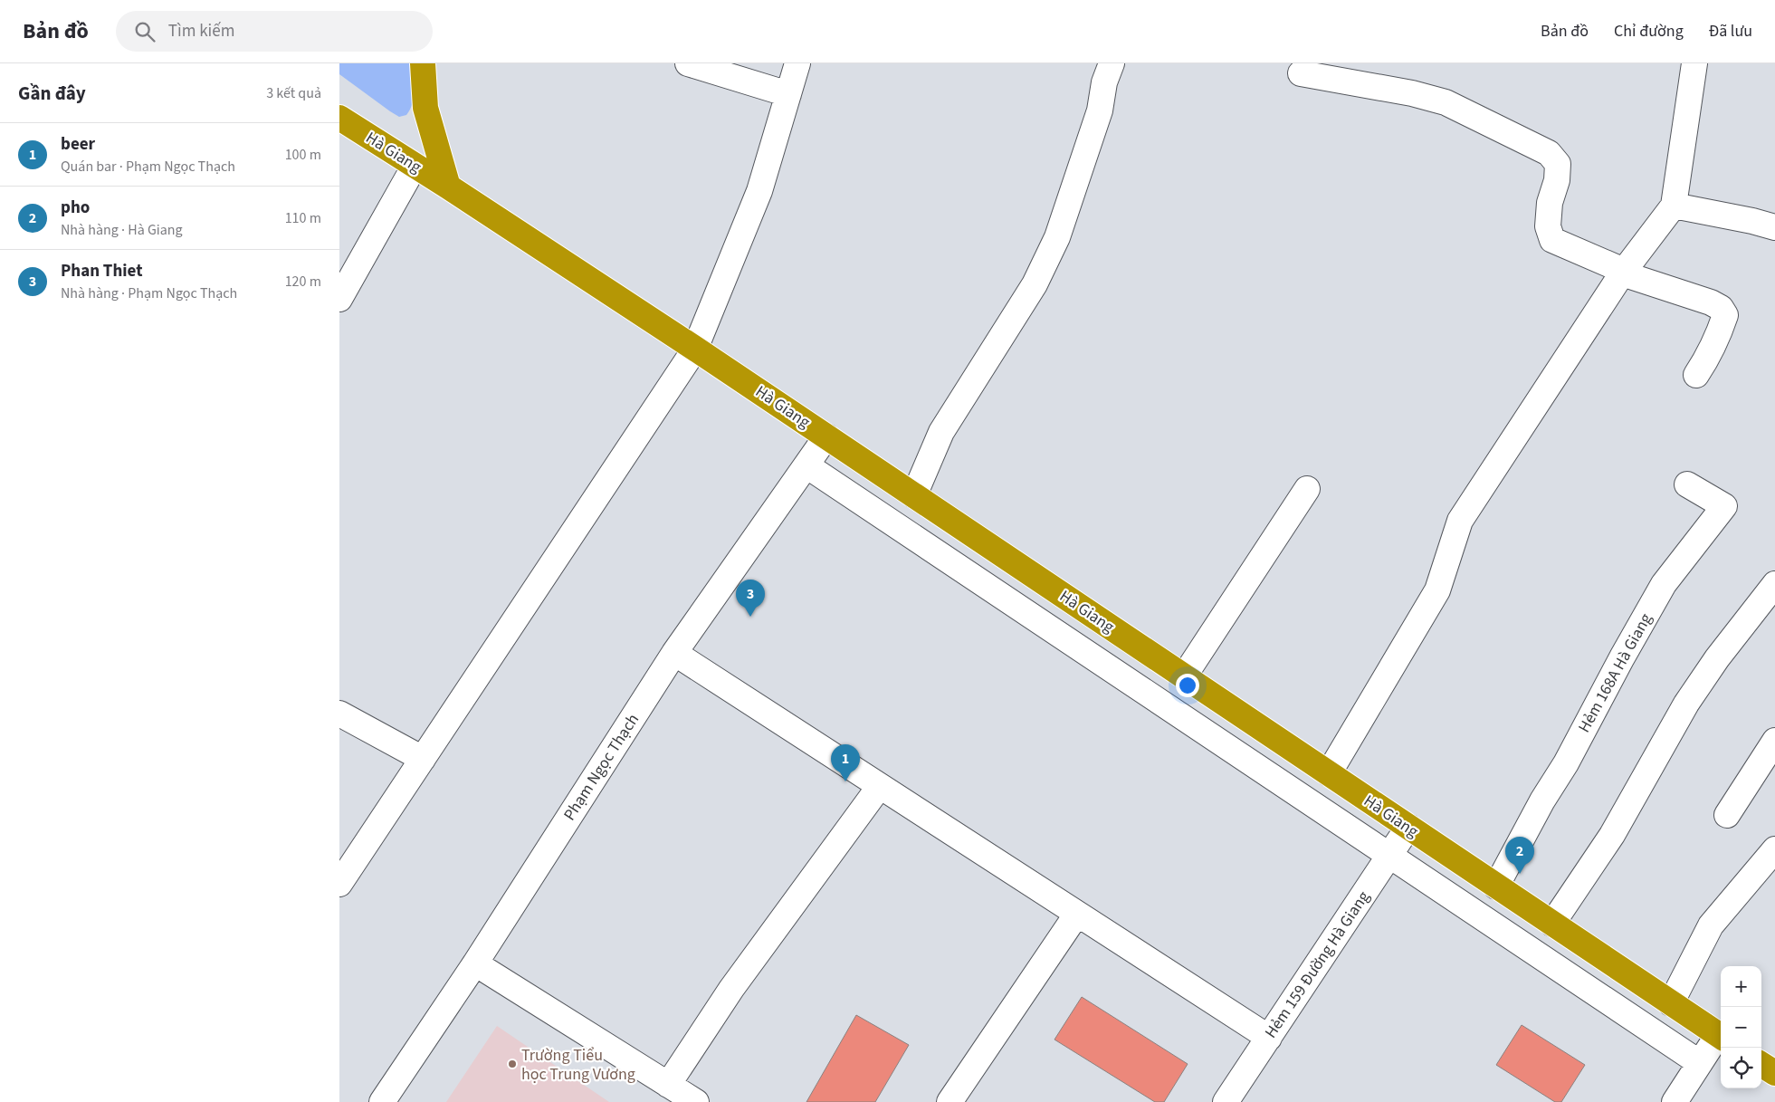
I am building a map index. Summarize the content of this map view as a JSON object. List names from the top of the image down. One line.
{"streets":{"highway":["Hà Giang"],"street":["Hẻm 168A Hà Giang","Phạm Ngọc Thạch","Hẻm 159 Đường Hà Giang"]},"crossings":[["Hà Giang","Hẻm 168A Hà Giang"],["Hà Giang","Phạm Ngọc Thạch"],["Hà Giang","Hẻm 159 Đường Hà Giang"]],"places":["Trường Tiểu học Trung Vương"],"page":{"header":"Bản đồ","search":"Tìm kiếm","nav":["Bản đồ","Chỉ đường","Đã lưu"],"heading":["Gần đây","3 kết quả"],"list":[{"mark":"1","name":"beer","note":"Quán bar · Phạm Ngọc Thạch","value":"100 m"},{"mark":"2","name":"pho","note":"Nhà hàng · Hà Giang","value":"110 m"},{"mark":"3","name":"Phan Thiet","note":"Nhà hàng · Phạm Ngọc Thạch","value":"120 m"}],"pins":["3","1","2"],"map_buttons":["+","−"]}}
